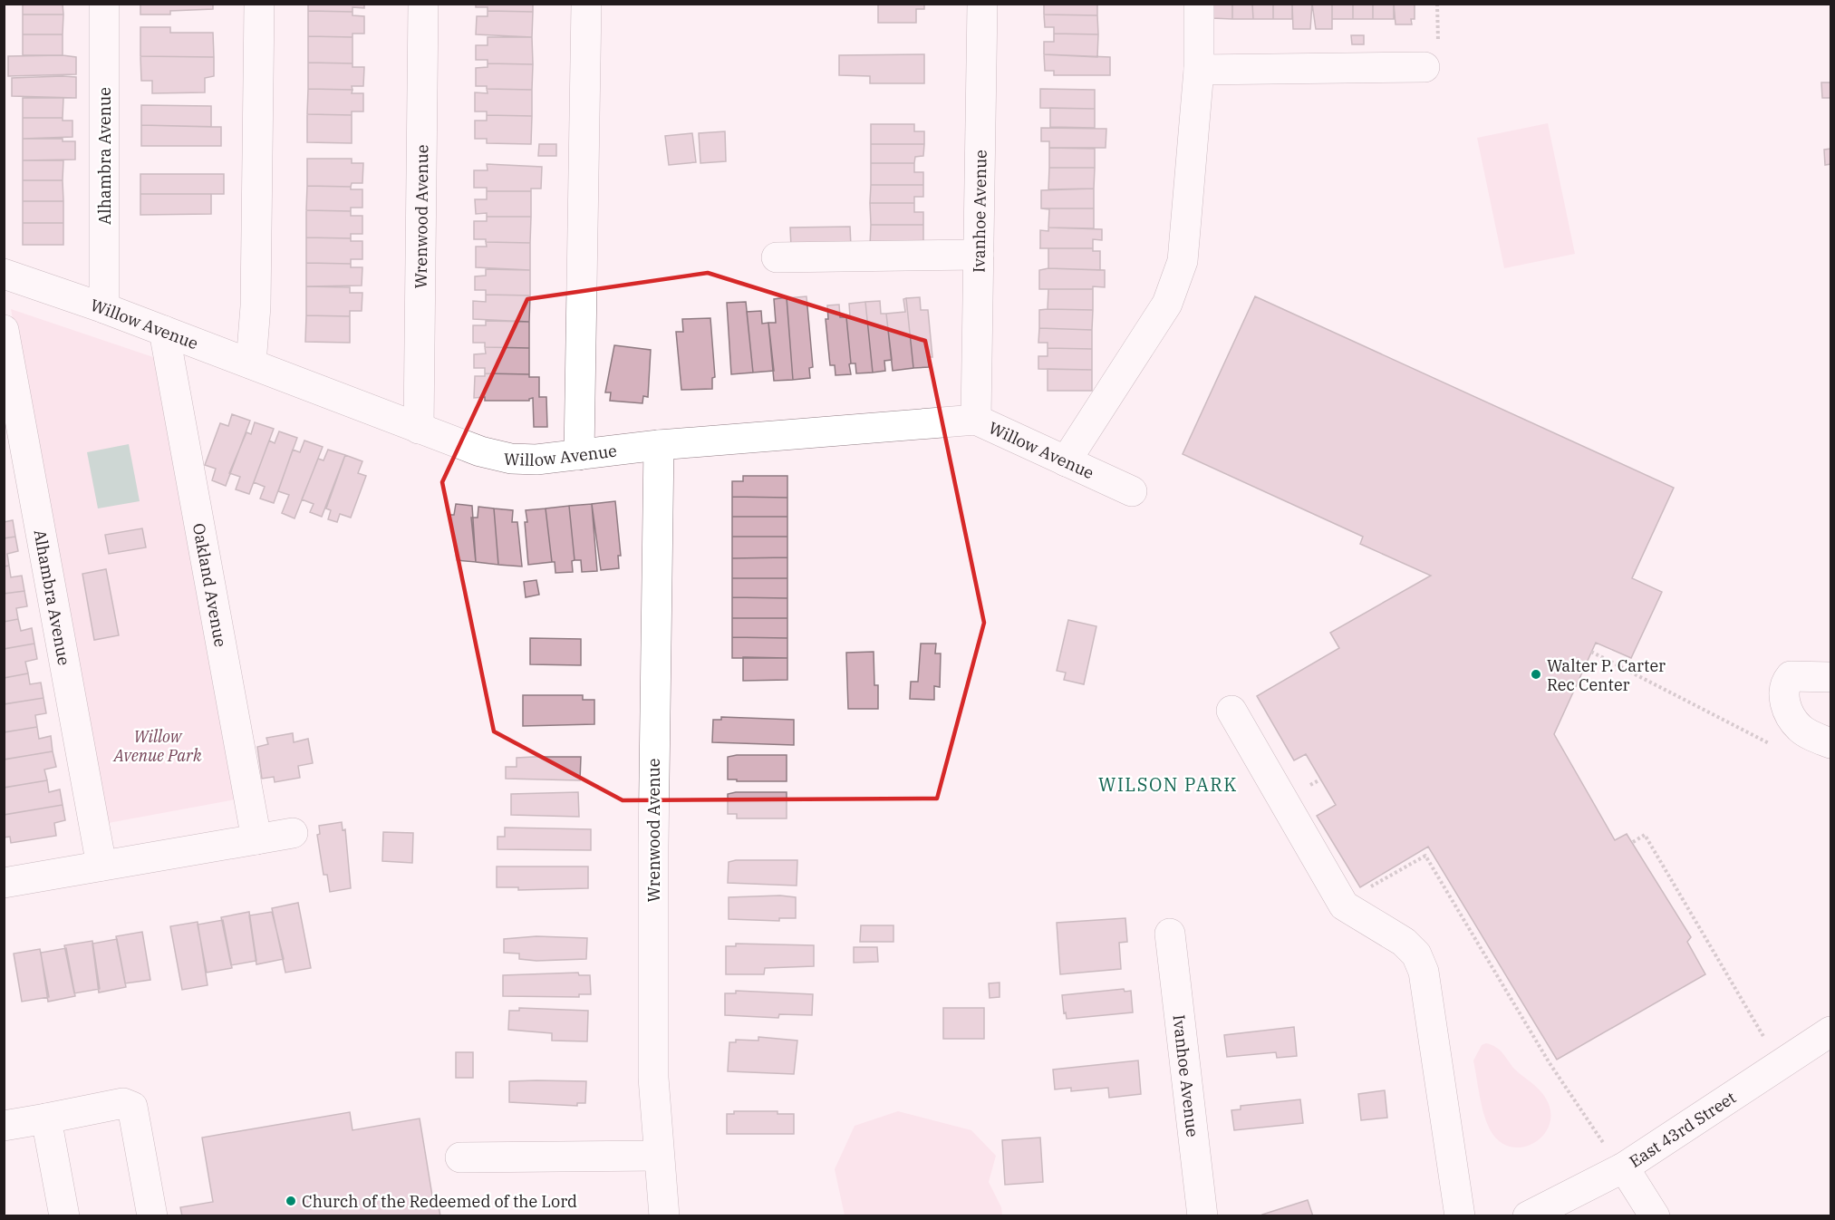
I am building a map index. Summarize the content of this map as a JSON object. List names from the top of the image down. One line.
{"streets":{"street":["Alhambra Avenue","Ivanhoe Avenue","Wrenwood Avenue","Willow Avenue","Oakland Avenue","East 43rd Street"]},"crossings":[["Alhambra Avenue","Willow Avenue"],["Ivanhoe Avenue","Willow Avenue"],["Wrenwood Avenue","Willow Avenue"],["Willow Avenue","Oakland Avenue"]],"districts":["WILSON PARK"],"parks":["Willow Avenue Park"],"places":["Walter P. Carter Rec Center","Church of the Redeemed of the Lord"]}
